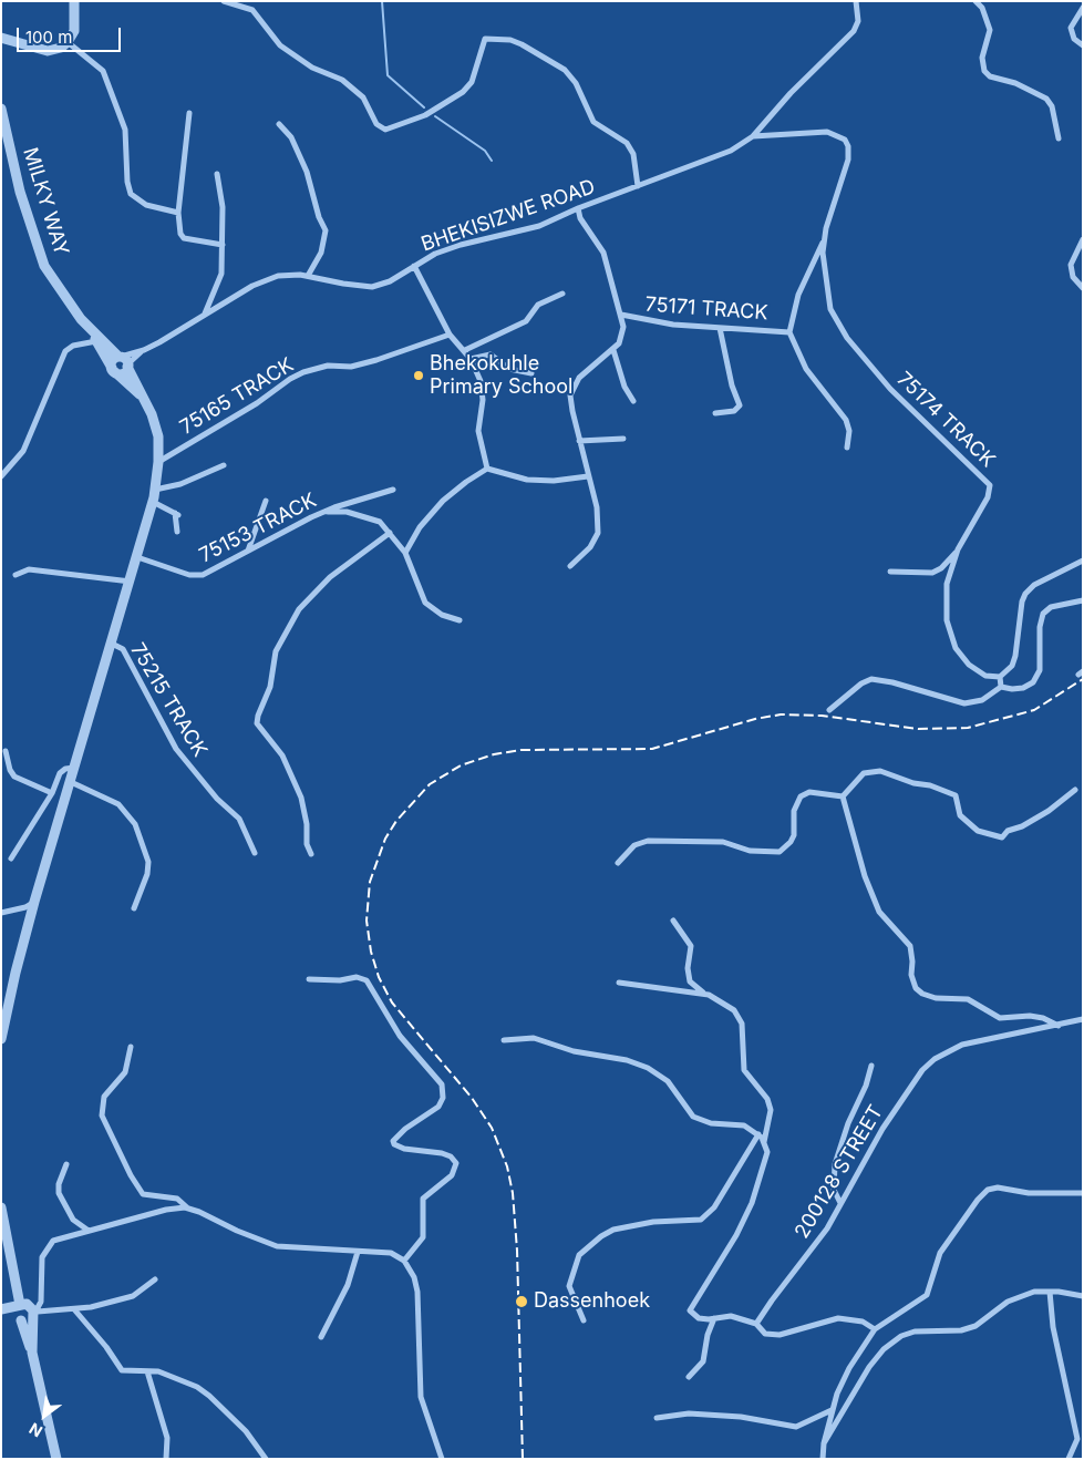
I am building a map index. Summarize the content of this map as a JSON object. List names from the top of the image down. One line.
{"streets":{"street":["MILKY WAY","BHEKISIZWE ROAD","75171 TRACK","75165 TRACK","75174 TRACK","75153 TRACK","75215 TRACK","200128 STREET"]},"crossings":[["MILKY WAY","BHEKISIZWE ROAD"],["MILKY WAY","75165 TRACK"],["MILKY WAY","75153 TRACK"],["MILKY WAY","75215 TRACK"],["BHEKISIZWE ROAD","75174 TRACK"]],"places":["Bhekokuhle Primary School","Dassenhoek"],"scale_bar":"100 m","north":"bottom left"}
